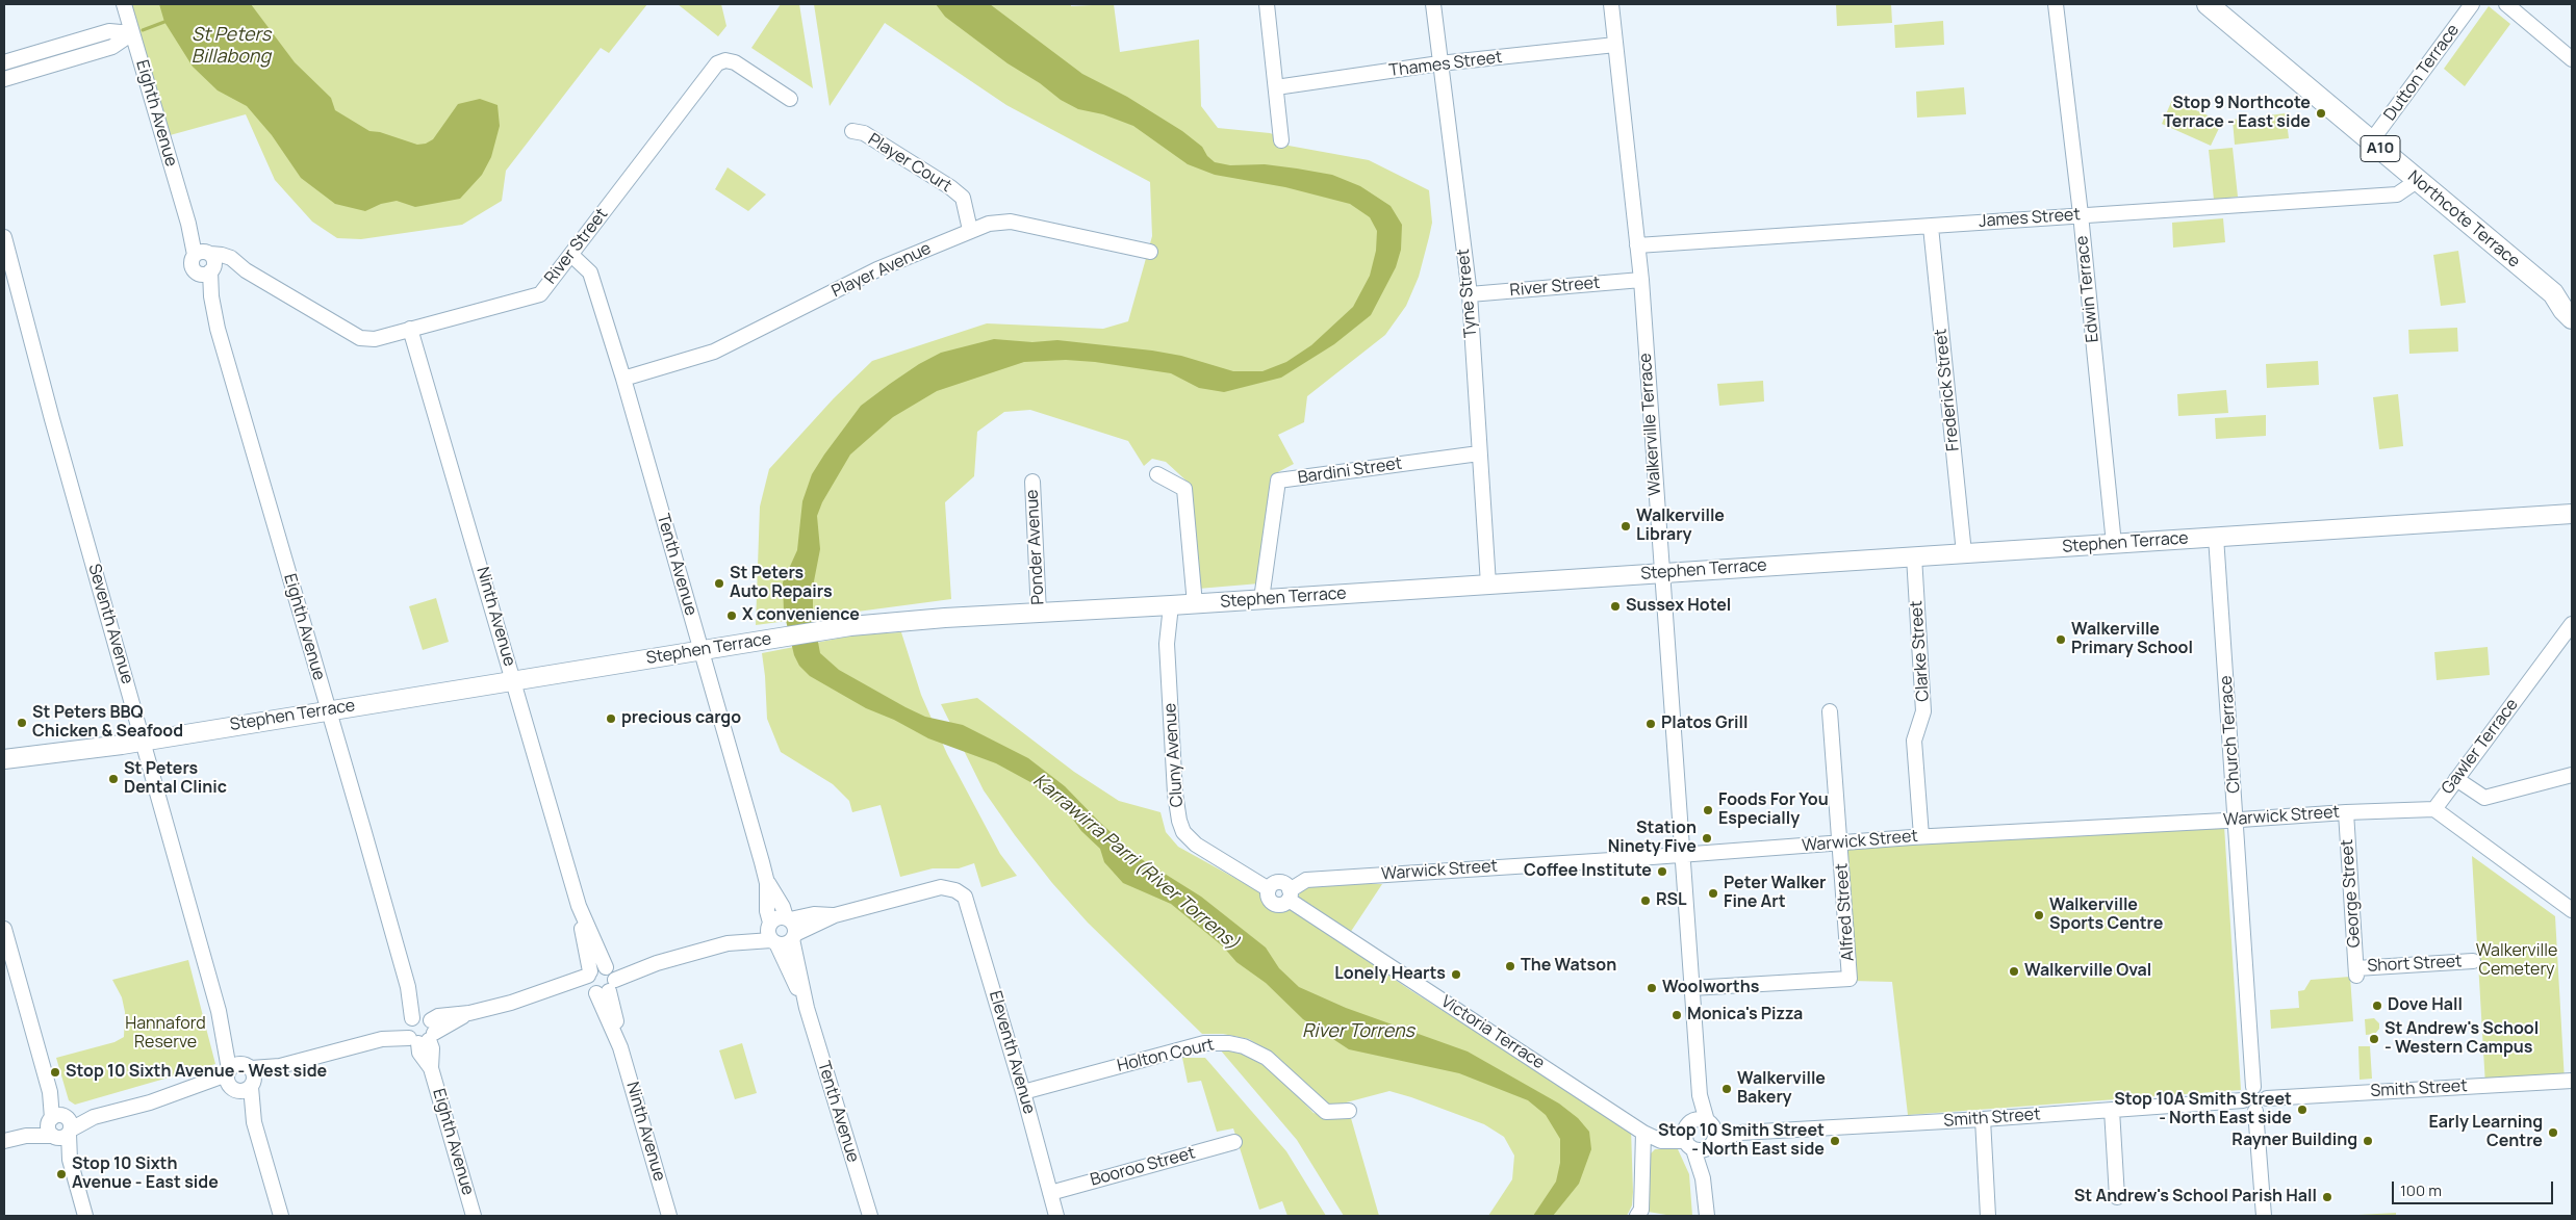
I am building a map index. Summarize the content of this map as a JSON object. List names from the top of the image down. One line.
{"streets":{"highway":["A10","Northcote Terrace"],"main road":["Stephen Terrace"],"street":["Thames Street","Dutton Terrace","Eighth Avenue","Player Court","James Street","River Street","Player Avenue","Edwin Terrace","Tyne Street","Frederick Street","Walkerville Terrace","Bardini Street","Ponder Avenue","Tenth Avenue","Ninth Avenue","Seventh Avenue","Clarke Street","Church Terrace","Gawler Terrace","Cluny Avenue","Warwick Street","George Street","Alfred Street","Short Street","Victoria Terrace","Eleventh Avenue","Holton Court","Smith Street","Booroo Street"]},"crossings":[["Thames Street","Tyne Street"],["Thames Street","Walkerville Terrace"],["Dutton Terrace","Northcote Terrace"],["Eighth Avenue","River Street"],["Eighth Avenue","Stephen Terrace"],["Player Court","Player Avenue"],["James Street","Northcote Terrace"],["James Street","Edwin Terrace"],["James Street","Frederick Street"],["James Street","Walkerville Terrace"],["River Street","Tyne Street"],["River Street","Walkerville Terrace"],["River Street","Tenth Avenue"],["River Street","Ninth Avenue"],["Player Avenue","Tenth Avenue"],["Edwin Terrace","Stephen Terrace"],["Tyne Street","Bardini Street"],["Tyne Street","Stephen Terrace"],["Frederick Street","Stephen Terrace"],["Walkerville Terrace","Stephen Terrace"],["Walkerville Terrace","Warwick Street"],["Walkerville Terrace","Alfred Street"],["Walkerville Terrace","Victoria Terrace"],["Walkerville Terrace","Smith Street"],["Bardini Street","Stephen Terrace"],["Stephen Terrace","Ponder Avenue"],["Stephen Terrace","Tenth Avenue"],["Stephen Terrace","Ninth Avenue"],["Stephen Terrace","Seventh Avenue"],["Stephen Terrace","Clarke Street"],["Stephen Terrace","Church Terrace"],["Stephen Terrace","Cluny Avenue"],["Tenth Avenue","Eleventh Avenue"],["Clarke Street","Warwick Street"],["Church Terrace","Warwick Street"],["Church Terrace","Smith Street"],["Gawler Terrace","Warwick Street"],["Cluny Avenue","Warwick Street"],["Cluny Avenue","Victoria Terrace"],["Warwick Street","George Street"],["Warwick Street","Alfred Street"],["Warwick Street","Victoria Terrace"],["George Street","Short Street"],["Victoria Terrace","Smith Street"],["Eleventh Avenue","Holton Court"],["Eleventh Avenue","Booroo Street"]],"water":["St Peters Billabong","Karrawirra Parri (River Torrens)","River Torrens"],"parks":["Walkerville Cemetery","Hannaford Reserve"],"places":["Stop 9 Northcote Terrace - East side","Walkerville Library","St Peters Auto Repairs","Sussex Hotel","X convenience","Walkerville Primary School","precious cargo","St Peters BBQ Chicken & Seafood","Platos Grill","St Peters Dental Clinic","Foods For You Especially","Station Ninety Five","Coffee Institute","Peter Walker Fine Art","RSL","Walkerville Sports Centre","The Watson","Walkerville Oval","Lonely Hearts","Woolworths","Dove Hall","Monica's Pizza","St Andrew's School - Western Campus","Stop 10 Sixth Avenue - West side","Walkerville Bakery","Stop 10A Smith Street - North East side","Early Learning Centre","Stop 10 Smith Street - North East side","Rayner Building","Stop 10 Sixth Avenue - East side","St Andrew's School Parish Hall"],"scale_bar":"100 m"}
